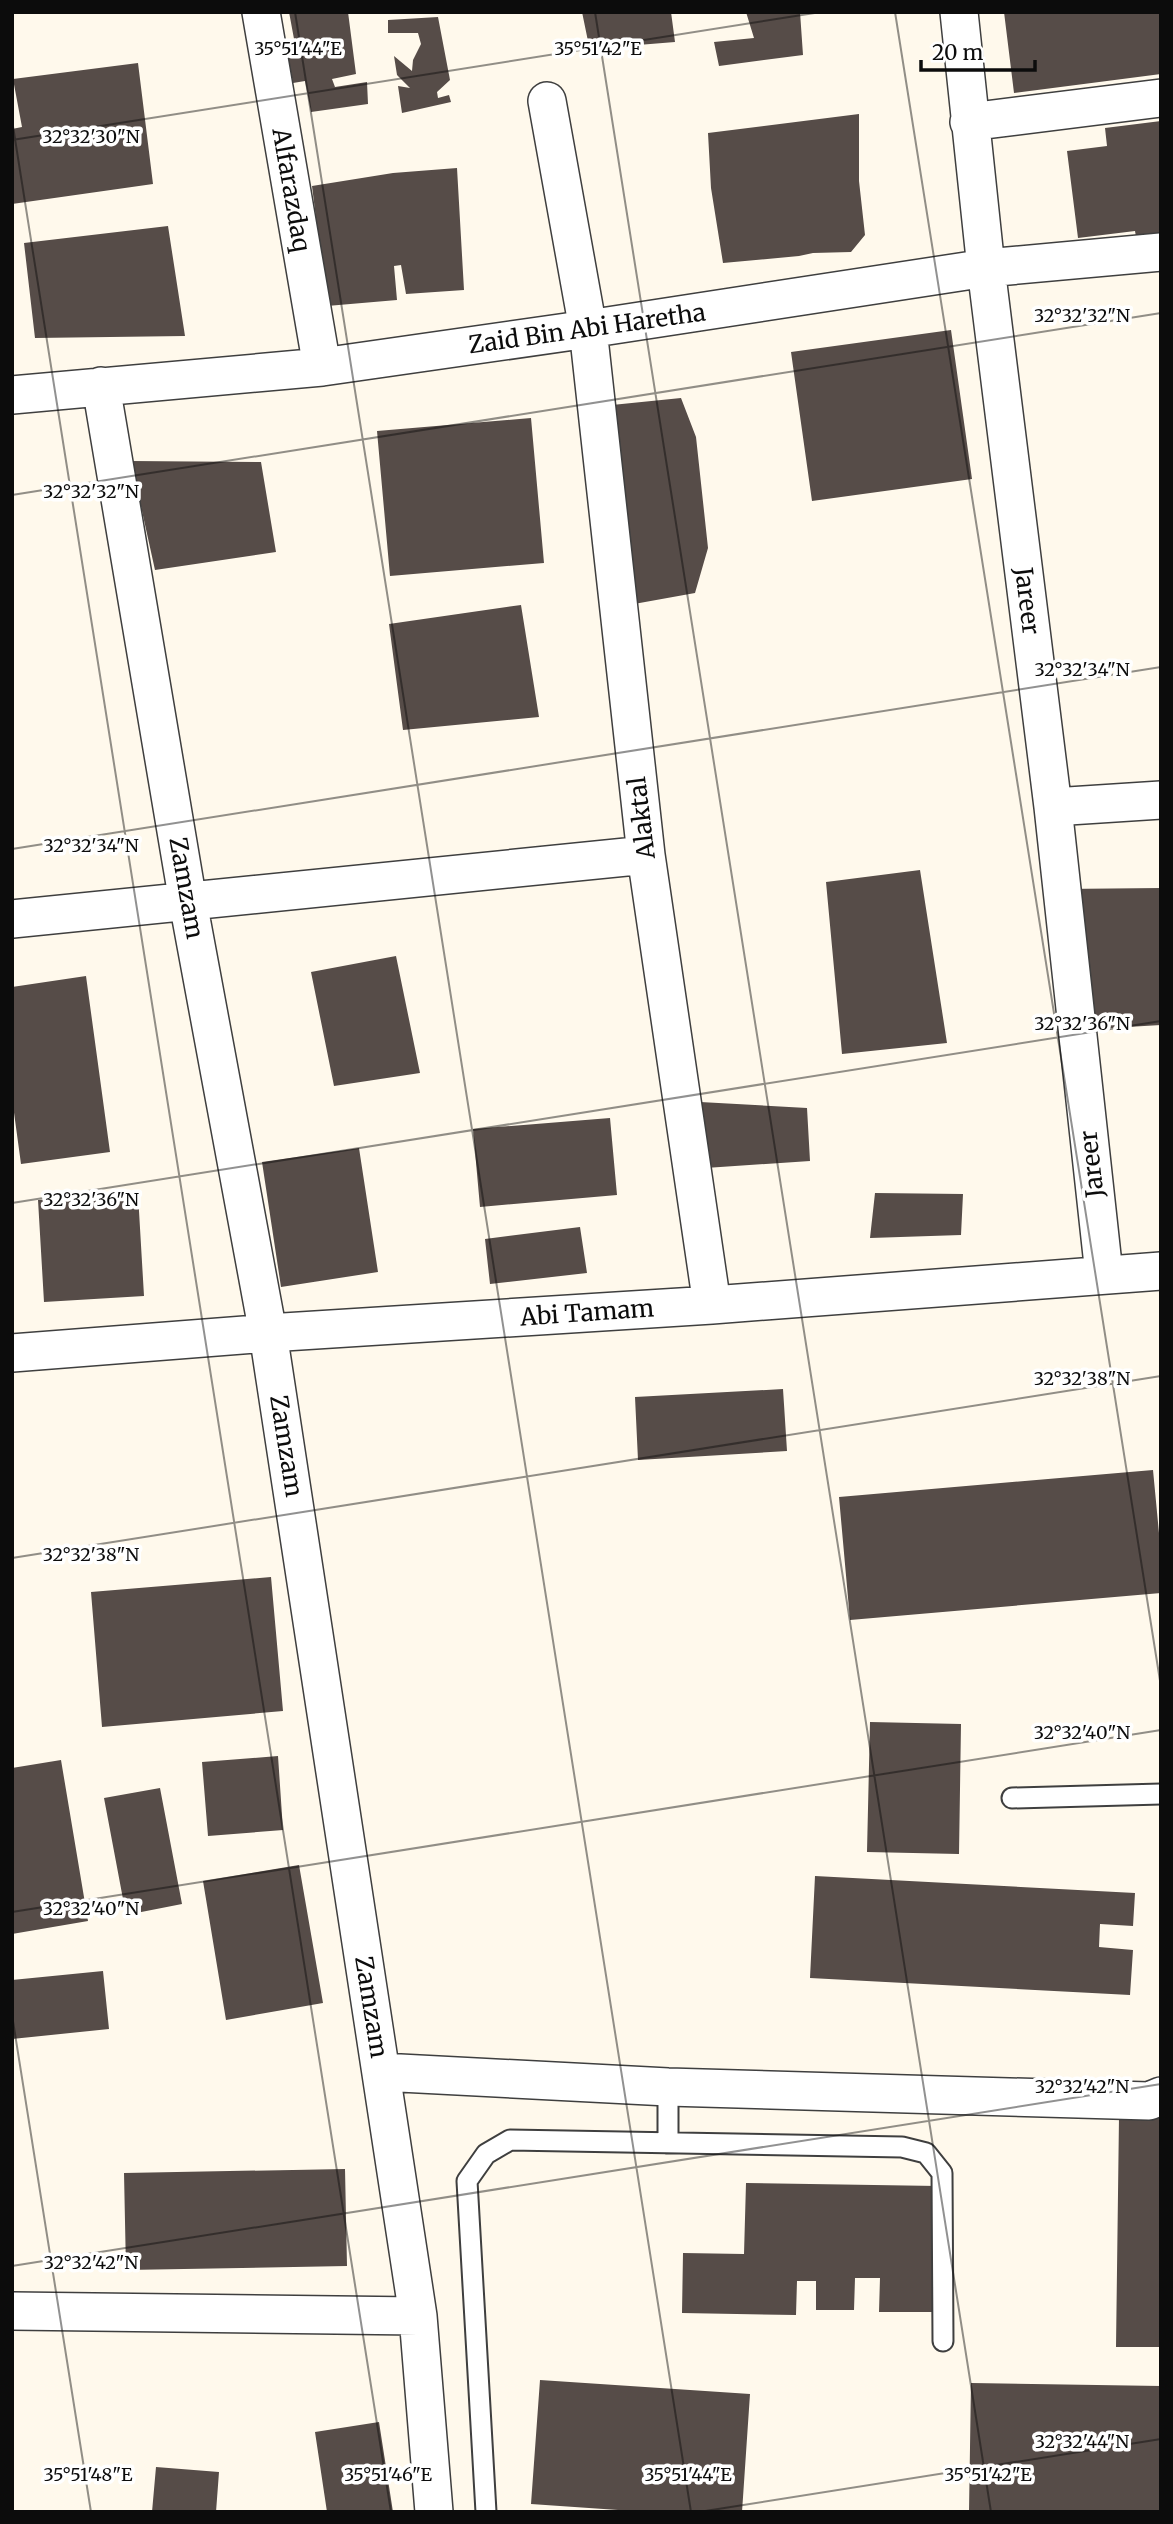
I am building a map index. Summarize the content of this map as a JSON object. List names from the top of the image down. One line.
{"streets":{"street":["Alfarazdaq","Zaid Bin Abi Haretha","Jareer","Alaktal","Zamzam","Abi Tamam"]},"crossings":[["Alfarazdaq","Zaid Bin Abi Haretha"],["Zaid Bin Abi Haretha","Jareer"],["Zaid Bin Abi Haretha","Alaktal"],["Zaid Bin Abi Haretha","Zamzam"],["Jareer","Abi Tamam"],["Alaktal","Abi Tamam"],["Zamzam","Abi Tamam"]],"scale_bar":"20 m","coordinates":["35°51'44\"E","35°51'42\"E","32°32'30\"N","32°32'32\"N","32°32'34\"N","32°32'36\"N","32°32'38\"N","32°32'40\"N","32°32'42\"N","32°32'44\"N","35°51'48\"E","35°51'46\"E"]}
